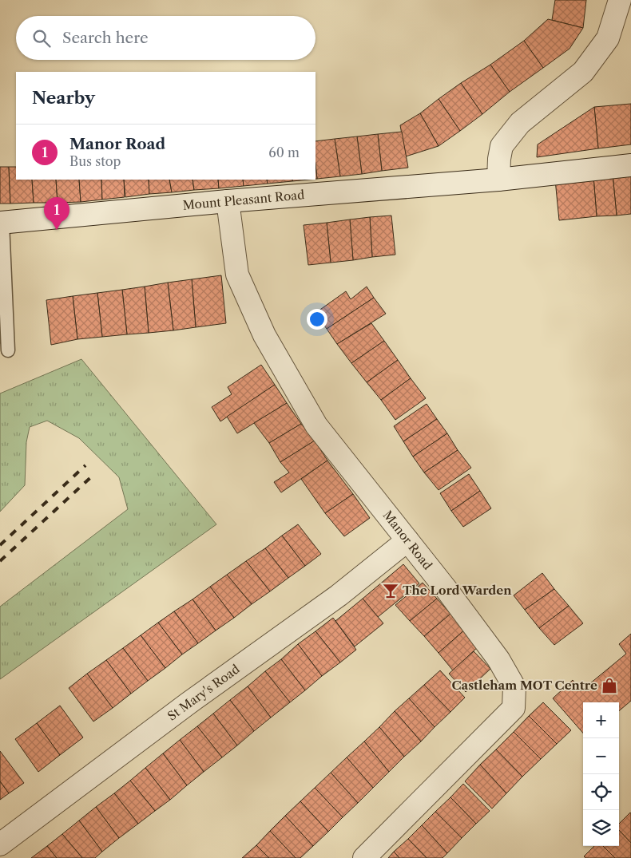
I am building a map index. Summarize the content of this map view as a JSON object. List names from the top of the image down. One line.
{"streets":{"street":["Mount Pleasant Road","Manor Road","St Mary's Road"]},"crossings":[["Mount Pleasant Road","Manor Road"],["Manor Road","St Mary's Road"]],"places":{"bar":["The Lord Warden"],"shop":["Castleham MOT Centre"]},"page":{"search":"Search here","heading":"Nearby","list":[{"mark":"1","name":"Manor Road","note":"Bus stop","value":"60 m"}],"pins":"1","map_buttons":["+","−"]}}
